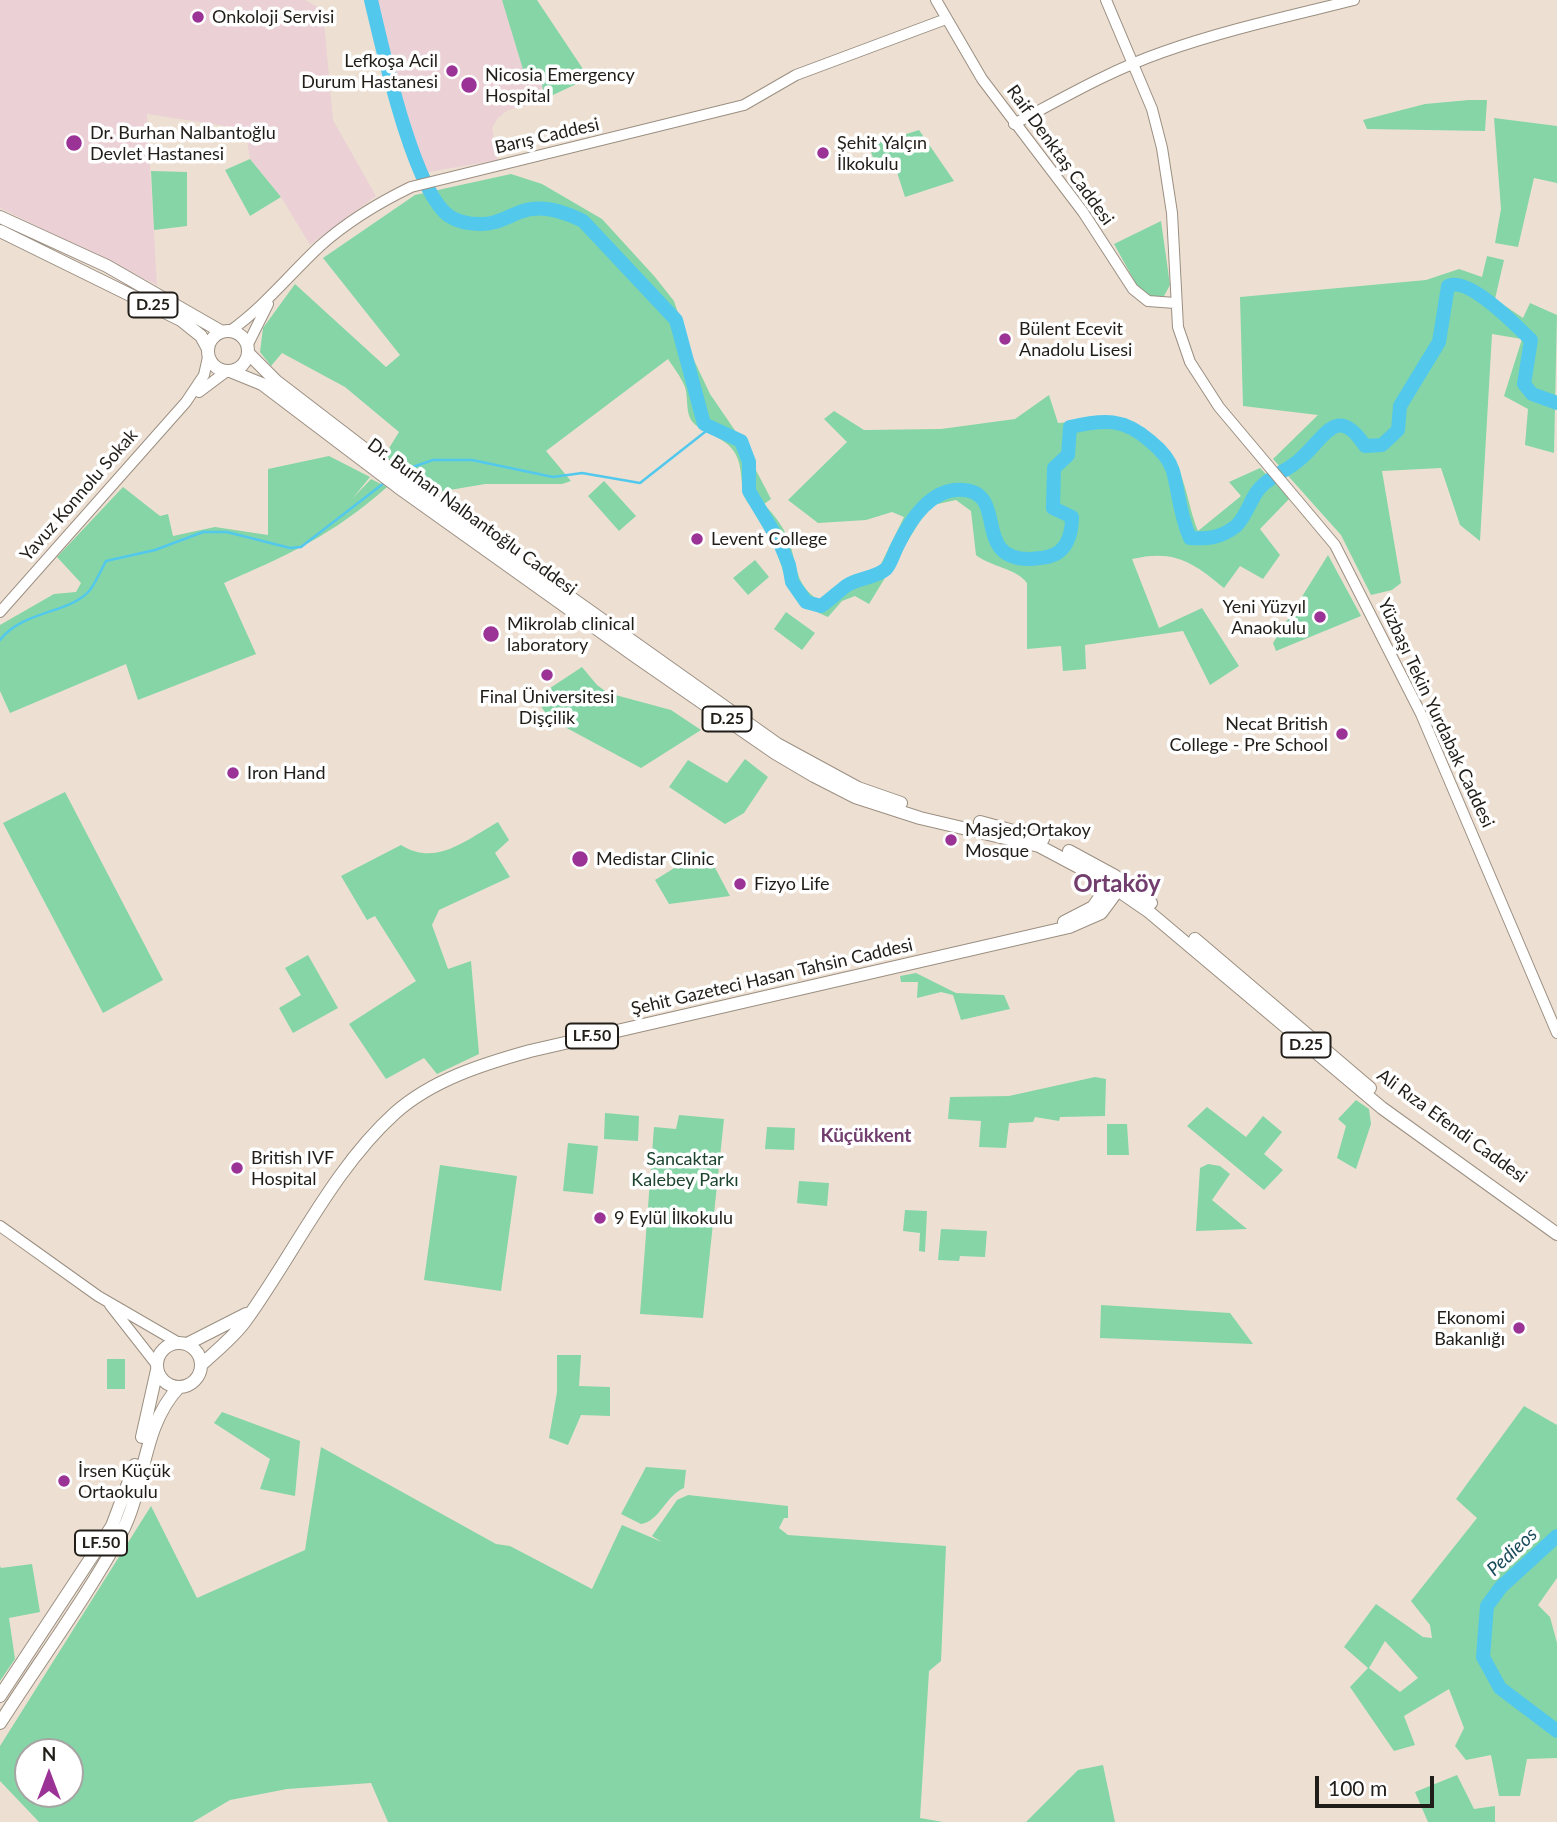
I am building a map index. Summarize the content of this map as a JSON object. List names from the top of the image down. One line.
{"streets":{"main road":["D.25","Dr. Burhan Nalbantoğlu Caddesi","Şehit Gazeteci Hasan Tahsin Caddesi","LF.50","Ali Rıza Efendi Caddesi"],"street":["Barış Caddesi","Raif Denktaş Caddesi","Yavuz Konnolu Sokak","Yüzbaşı Tekin Yurdabak Caddesi"]},"crossings":[["Barış Caddesi","Raif Denktaş Caddesi"],["Raif Denktaş Caddesi","Yüzbaşı Tekin Yurdabak Caddesi"],["D.25","Yavuz Konnolu Sokak"],["D.25","Dr. Burhan Nalbantoğlu Caddesi"],["Yavuz Konnolu Sokak","Dr. Burhan Nalbantoğlu Caddesi"],["Dr. Burhan Nalbantoğlu Caddesi","Şehit Gazeteci Hasan Tahsin Caddesi"],["Dr. Burhan Nalbantoğlu Caddesi","Ali Rıza Efendi Caddesi"],["Şehit Gazeteci Hasan Tahsin Caddesi","LF.50"],["Şehit Gazeteci Hasan Tahsin Caddesi","Ali Rıza Efendi Caddesi"]],"districts":["Ortaköy","Küçükkent"],"water":["Pedieos"],"parks":["Sancaktar Kalebey Parkı"],"places":["Onkoloji Servisi","Lefkoşa Acil Durum Hastanesi","Nicosia Emergency Hospital","Dr. Burhan Nalbantoğlu Devlet Hastanesi","Şehit Yalçın İlkokulu","Bülent Ecevit Anadolu Lisesi","Levent College","Yeni Yüzyıl Anaokulu","Mikrolab clinical laboratory","Final Üniversitesi Dişçilik","Necat British College - Pre School","Iron Hand","Masjed;Ortakoy Mosque","Medistar Clinic","Fizyo Life","British IVF Hospital","9 Eylül İlkokulu","Ekonomi Bakanlığı","İrsen Küçük Ortaokulu"],"scale_bar":"100 m","north":"top"}
